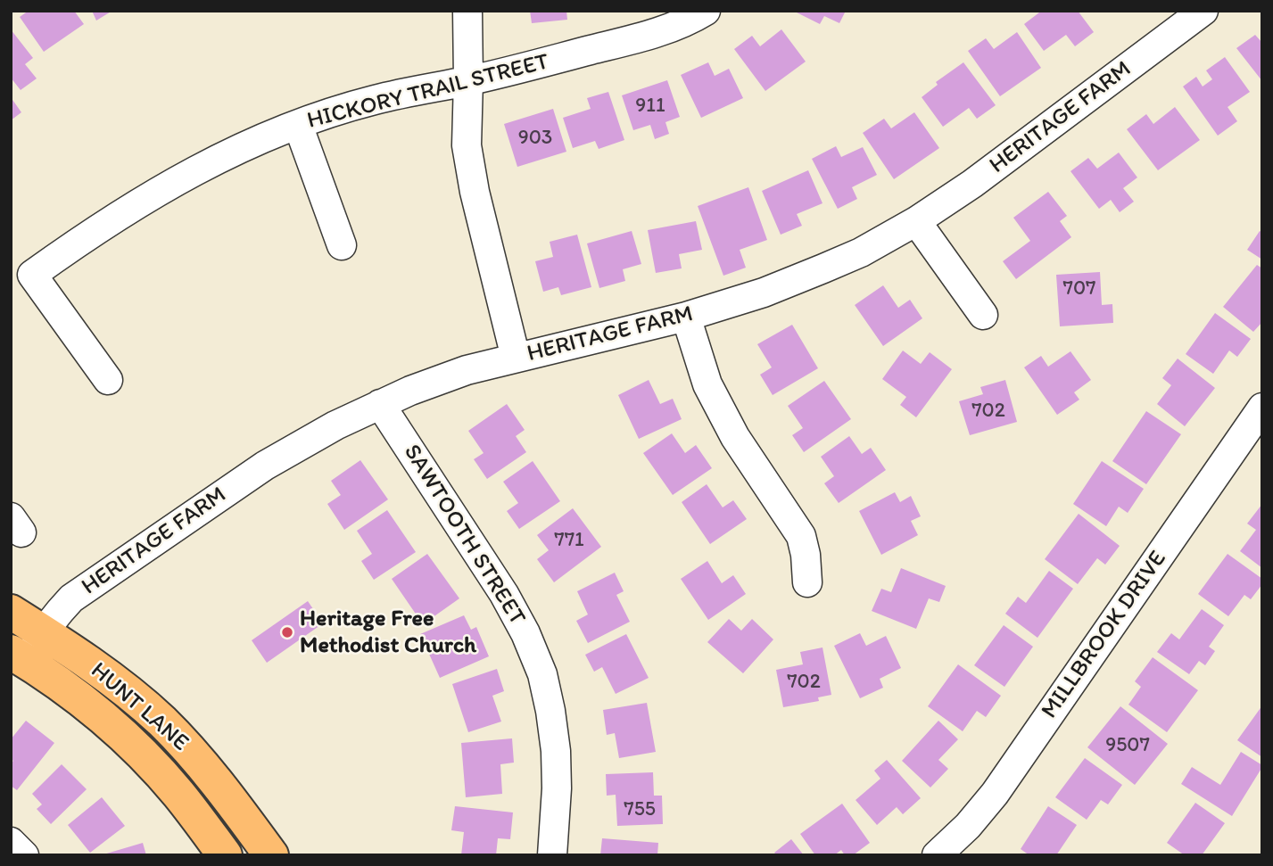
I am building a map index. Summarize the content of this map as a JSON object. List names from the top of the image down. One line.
{"streets":{"main road":["HUNT LANE"],"street":["HICKORY TRAIL STREET","HERITAGE FARM","SAWTOOTH STREET","MILLBROOK DRIVE"]},"crossings":[["HERITAGE FARM","SAWTOOTH STREET"],["HERITAGE FARM","HUNT LANE"]],"places":["Heritage Free Methodist Church"],"house_numbers":["911","903","707","702","771","702","9507","755"]}
